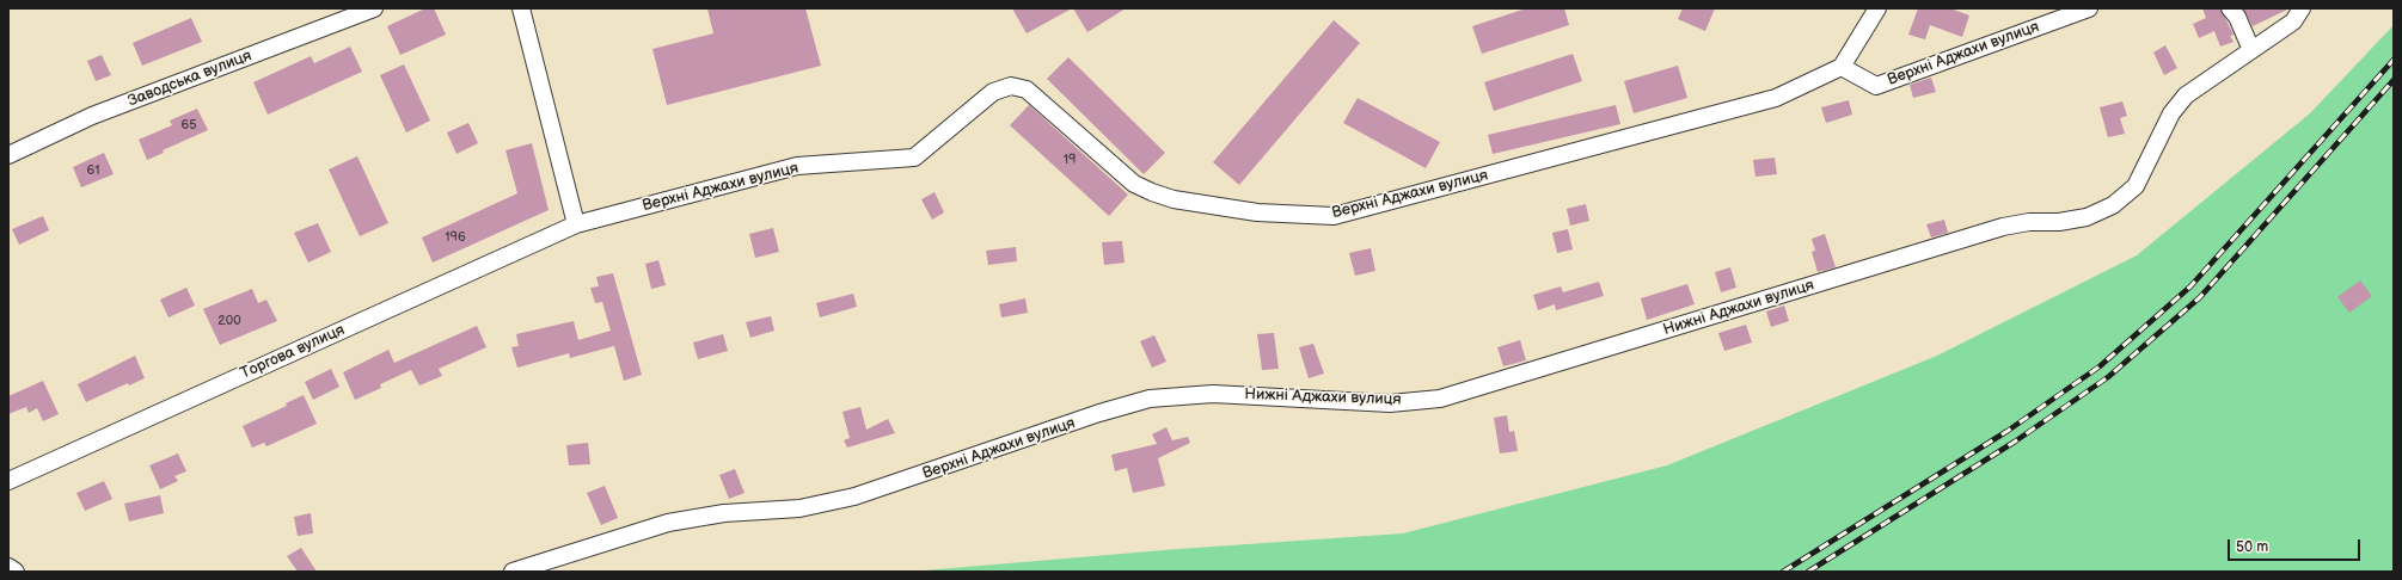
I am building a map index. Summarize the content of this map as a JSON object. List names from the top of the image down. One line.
{"streets":{"street":["Верхні Аджахи вулиця","Заводська вулиця","Нижні Аджахи вулиця","Торгова вулиця"]},"crossings":[["Верхні Аджахи вулиця","Нижні Аджахи вулиця"],["Верхні Аджахи вулиця","Торгова вулиця"]],"house_numbers":["65","19","61","196","200"],"scale_bar":"50 m"}
